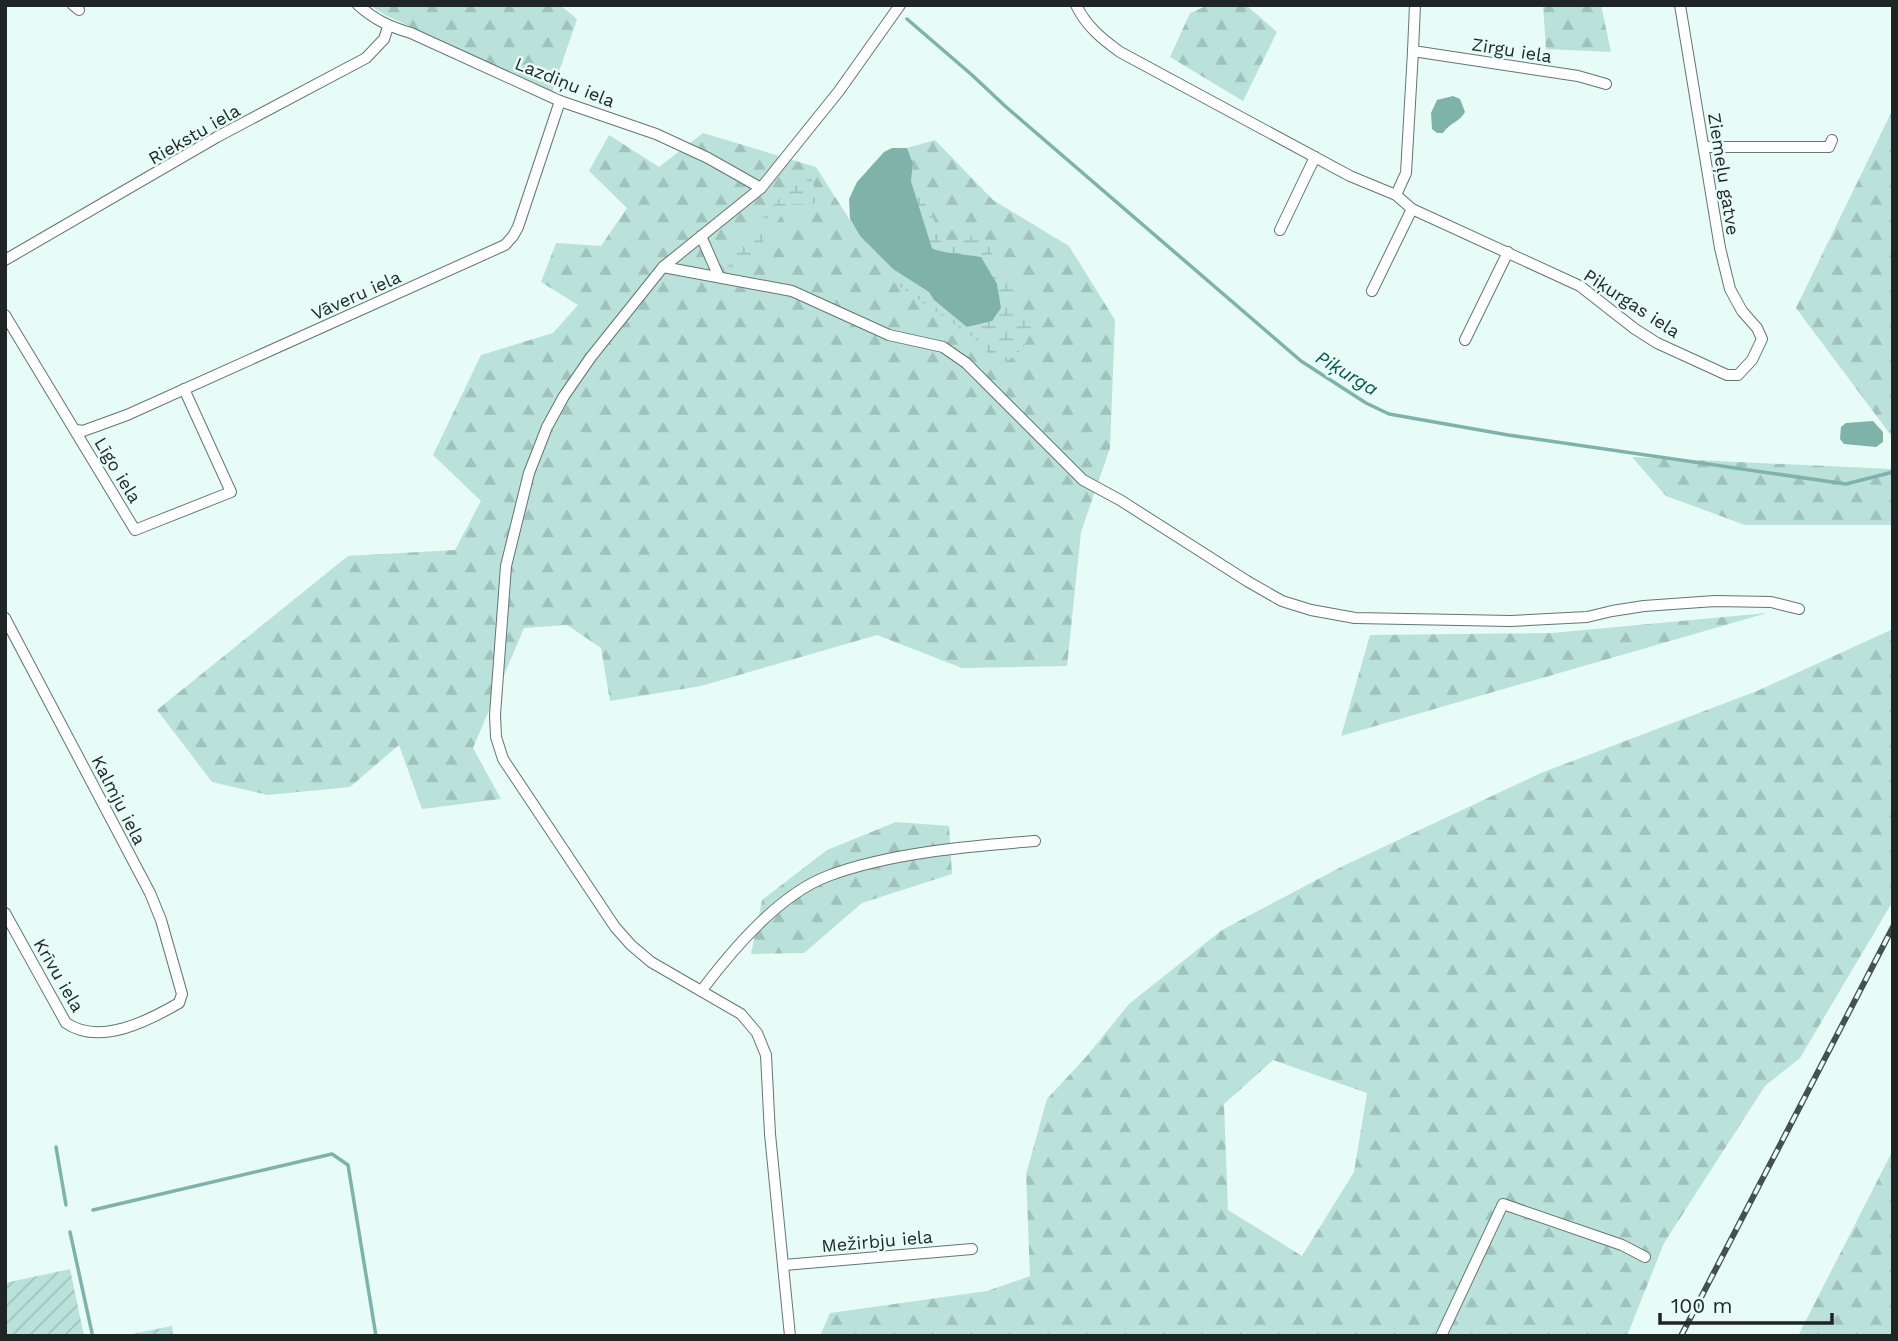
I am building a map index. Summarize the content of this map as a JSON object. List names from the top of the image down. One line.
{"streets":{"street":["Zirgu iela","Lazdiņu iela","Riekstu iela","Ziemeļu gatve","Vāveru iela","Piķurgas iela","Līgo iela","Kalmju iela","Krīvu iela","Mežirbju iela"]},"crossings":[["Lazdiņu iela","Riekstu iela"],["Lazdiņu iela","Vāveru iela"],["Ziemeļu gatve","Piķurgas iela"],["Vāveru iela","Līgo iela"],["Kalmju iela","Krīvu iela"]],"water":["Piķurga"],"scale_bar":"100 m"}
